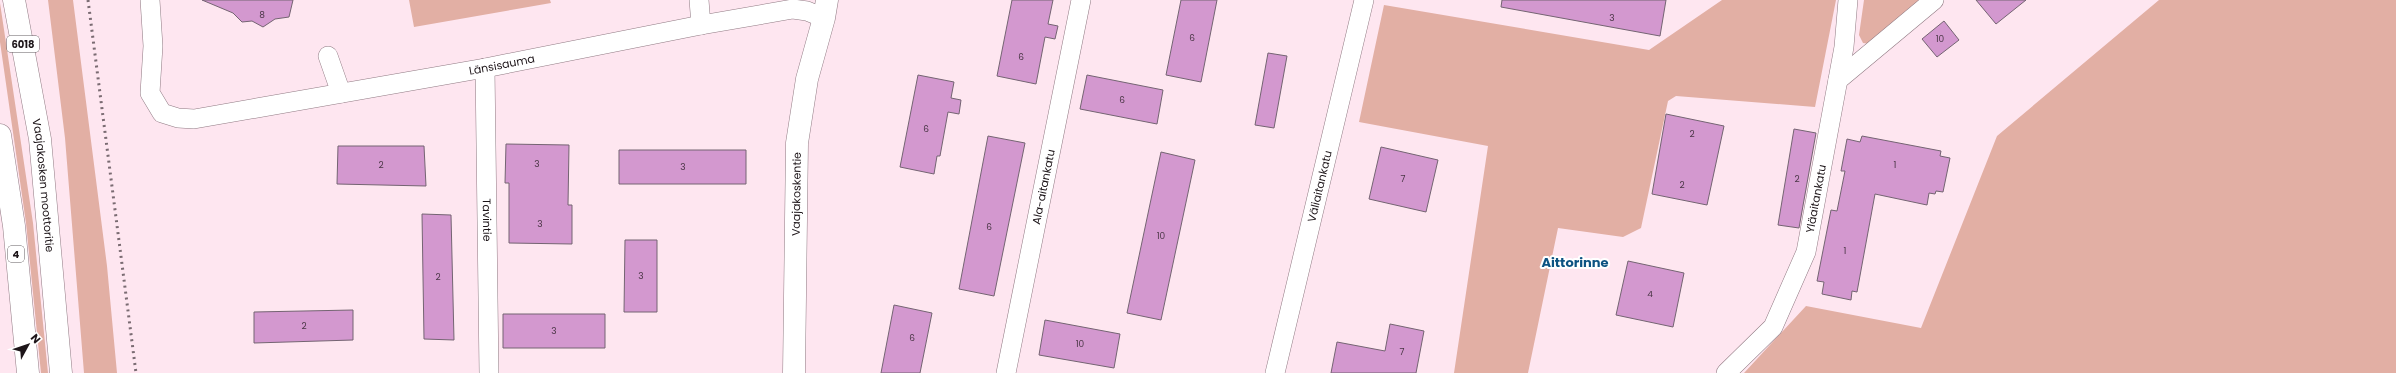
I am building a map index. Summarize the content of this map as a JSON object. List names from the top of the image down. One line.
{"streets":{"main road":["6018","Vaajakosken moottoritie","Vaajakoskentie","4"],"street":["Länsisauma","Ala-aitankatu","Väliaitankatu","Yläaitankatu","Tavintie"]},"crossings":[["Länsisauma","Vaajakoskentie"],["Länsisauma","Tavintie"]],"districts":["Aittorinne"],"house_numbers":["8","3","6","10","6","6","6","2","3","2","1","3","7","2","2","3","6","10","1","3","2","4","2","3","6","10","7"],"north":"top right"}
